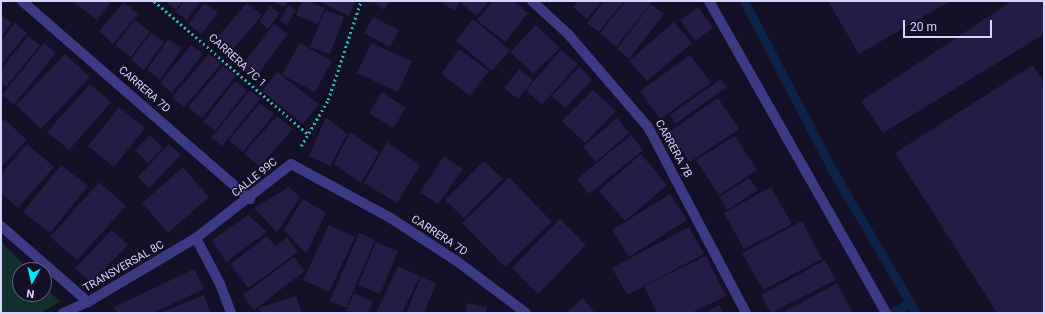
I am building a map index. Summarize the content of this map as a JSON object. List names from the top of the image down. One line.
{"streets":{"street":["CARRERA 7D","CARRERA 7B","CALLE 99C","TRANSVERSAL 8C"],"path":["CARRERA 7C 1"]},"crossings":[["CARRERA 7C 1","CALLE 99C"],["CARRERA 7D","CALLE 99C"],["CALLE 99C","TRANSVERSAL 8C"]],"scale_bar":"20 m","north":"bottom"}
